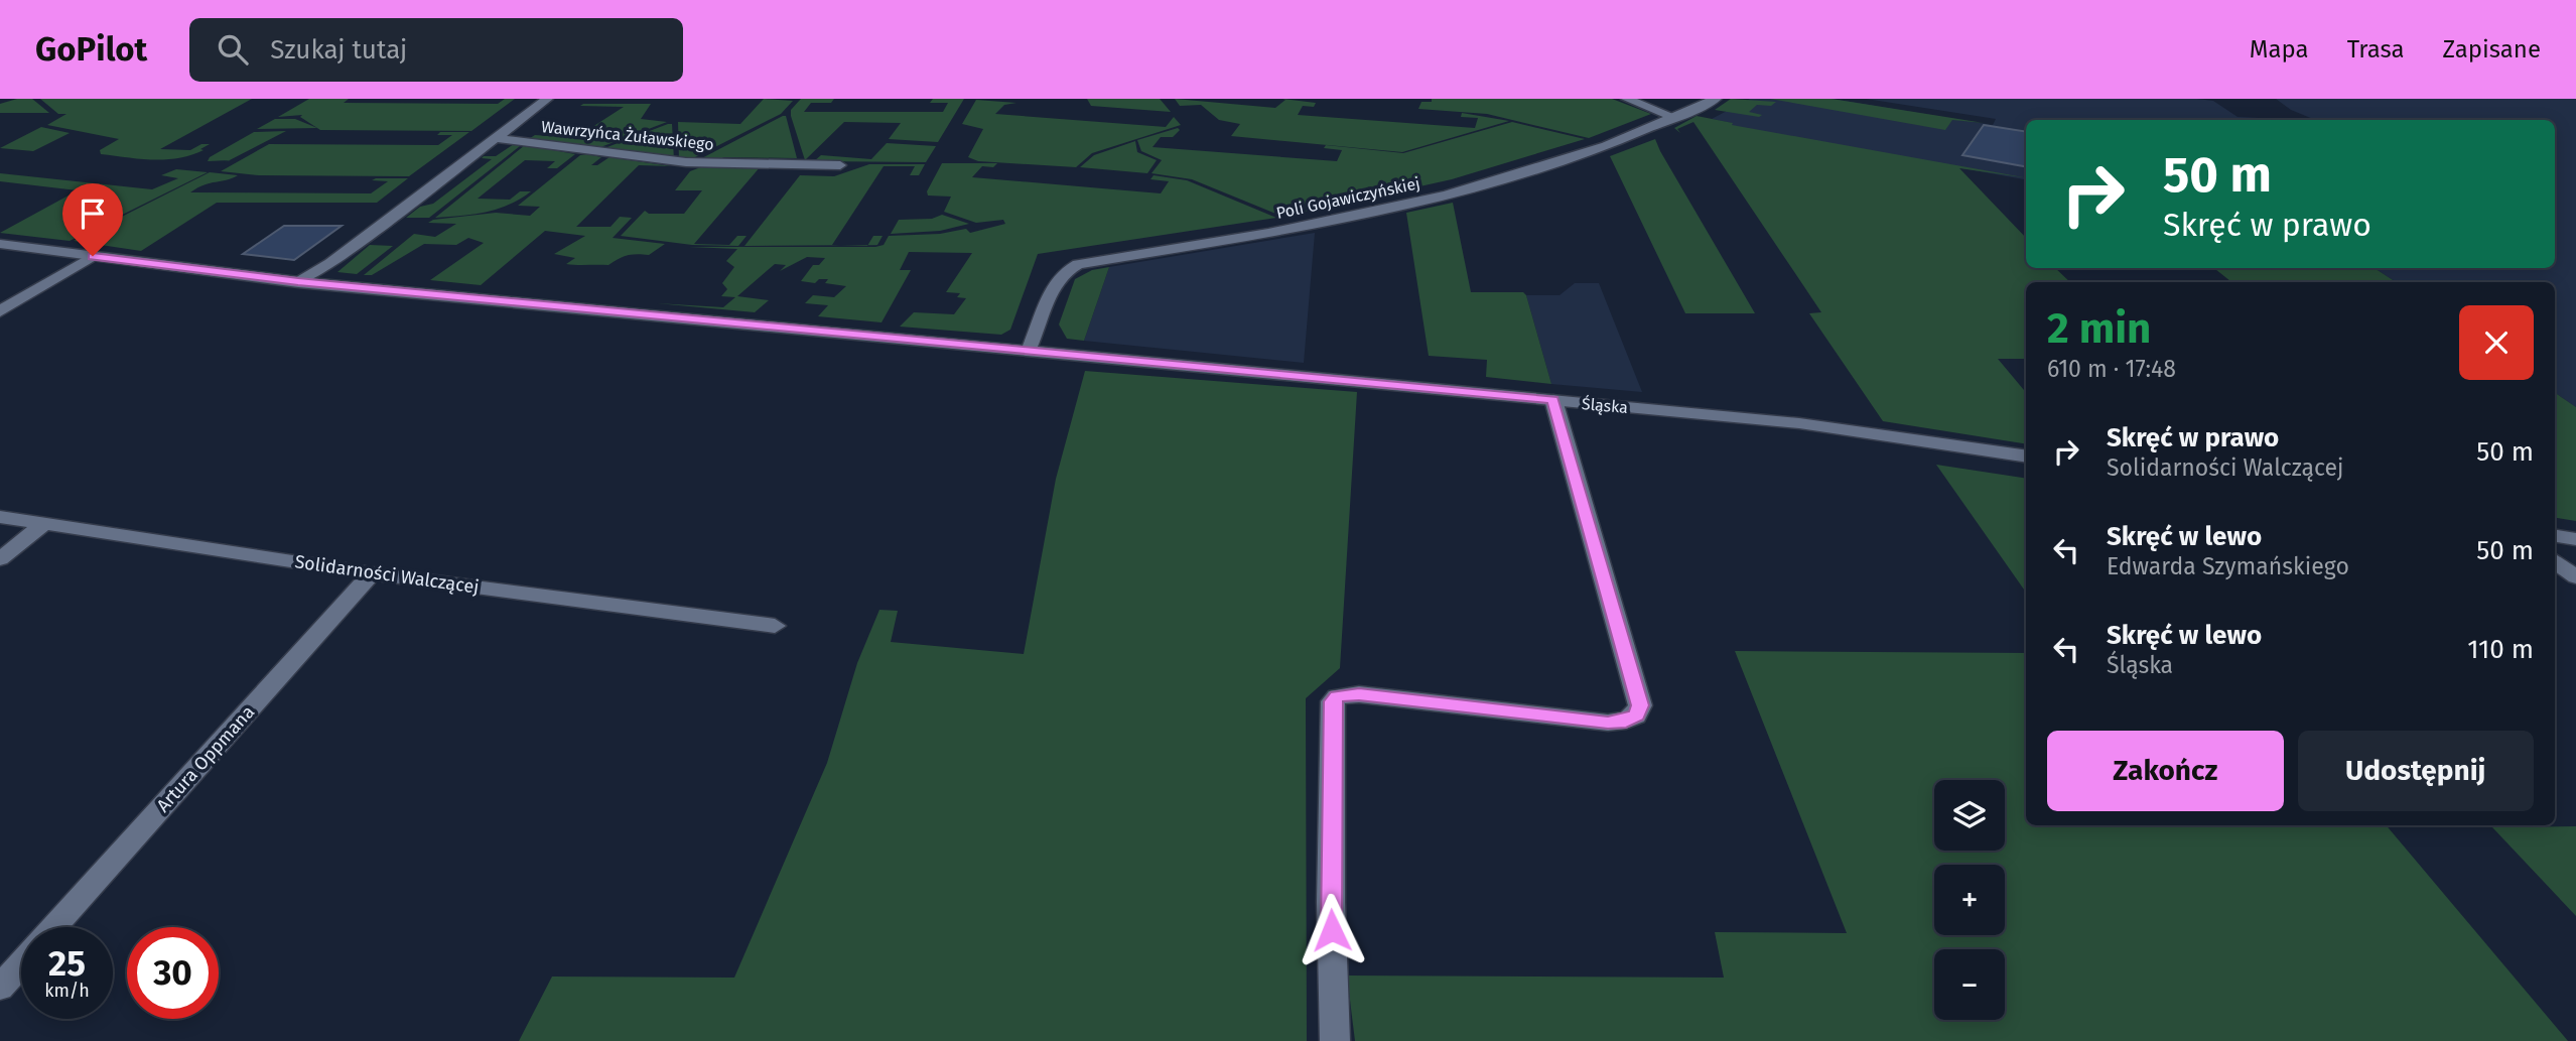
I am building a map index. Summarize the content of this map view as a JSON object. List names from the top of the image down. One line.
{"streets":{"street":["Wawrzyńca Żuławskiego","Poli Gojawiczyńskiej","Śląska","Solidarności Walczącej","Artura Oppmana"]},"crossings":[["Poli Gojawiczyńskiej","Śląska"],["Solidarności Walczącej","Artura Oppmana"]],"page":{"header":"GoPilot","search":"Szukaj tutaj","nav":["Mapa","Trasa","Zapisane"],"turn":["50 m","Skręć w prawo"],"heading":["2 min","610 m · 17:48"],"list":[{"name":"Skręć w prawo","note":"Solidarności Walczącej","value":"50 m"},{"name":"Skręć w lewo","note":"Edwarda Szymańskiego","value":"50 m"},{"name":"Skręć w lewo","note":"Śląska","value":"110 m"}],"buttons":["Zakończ","Udostępnij"],"map_buttons":["+","−"],"speed":"25 km/h","limit":"30"}}
